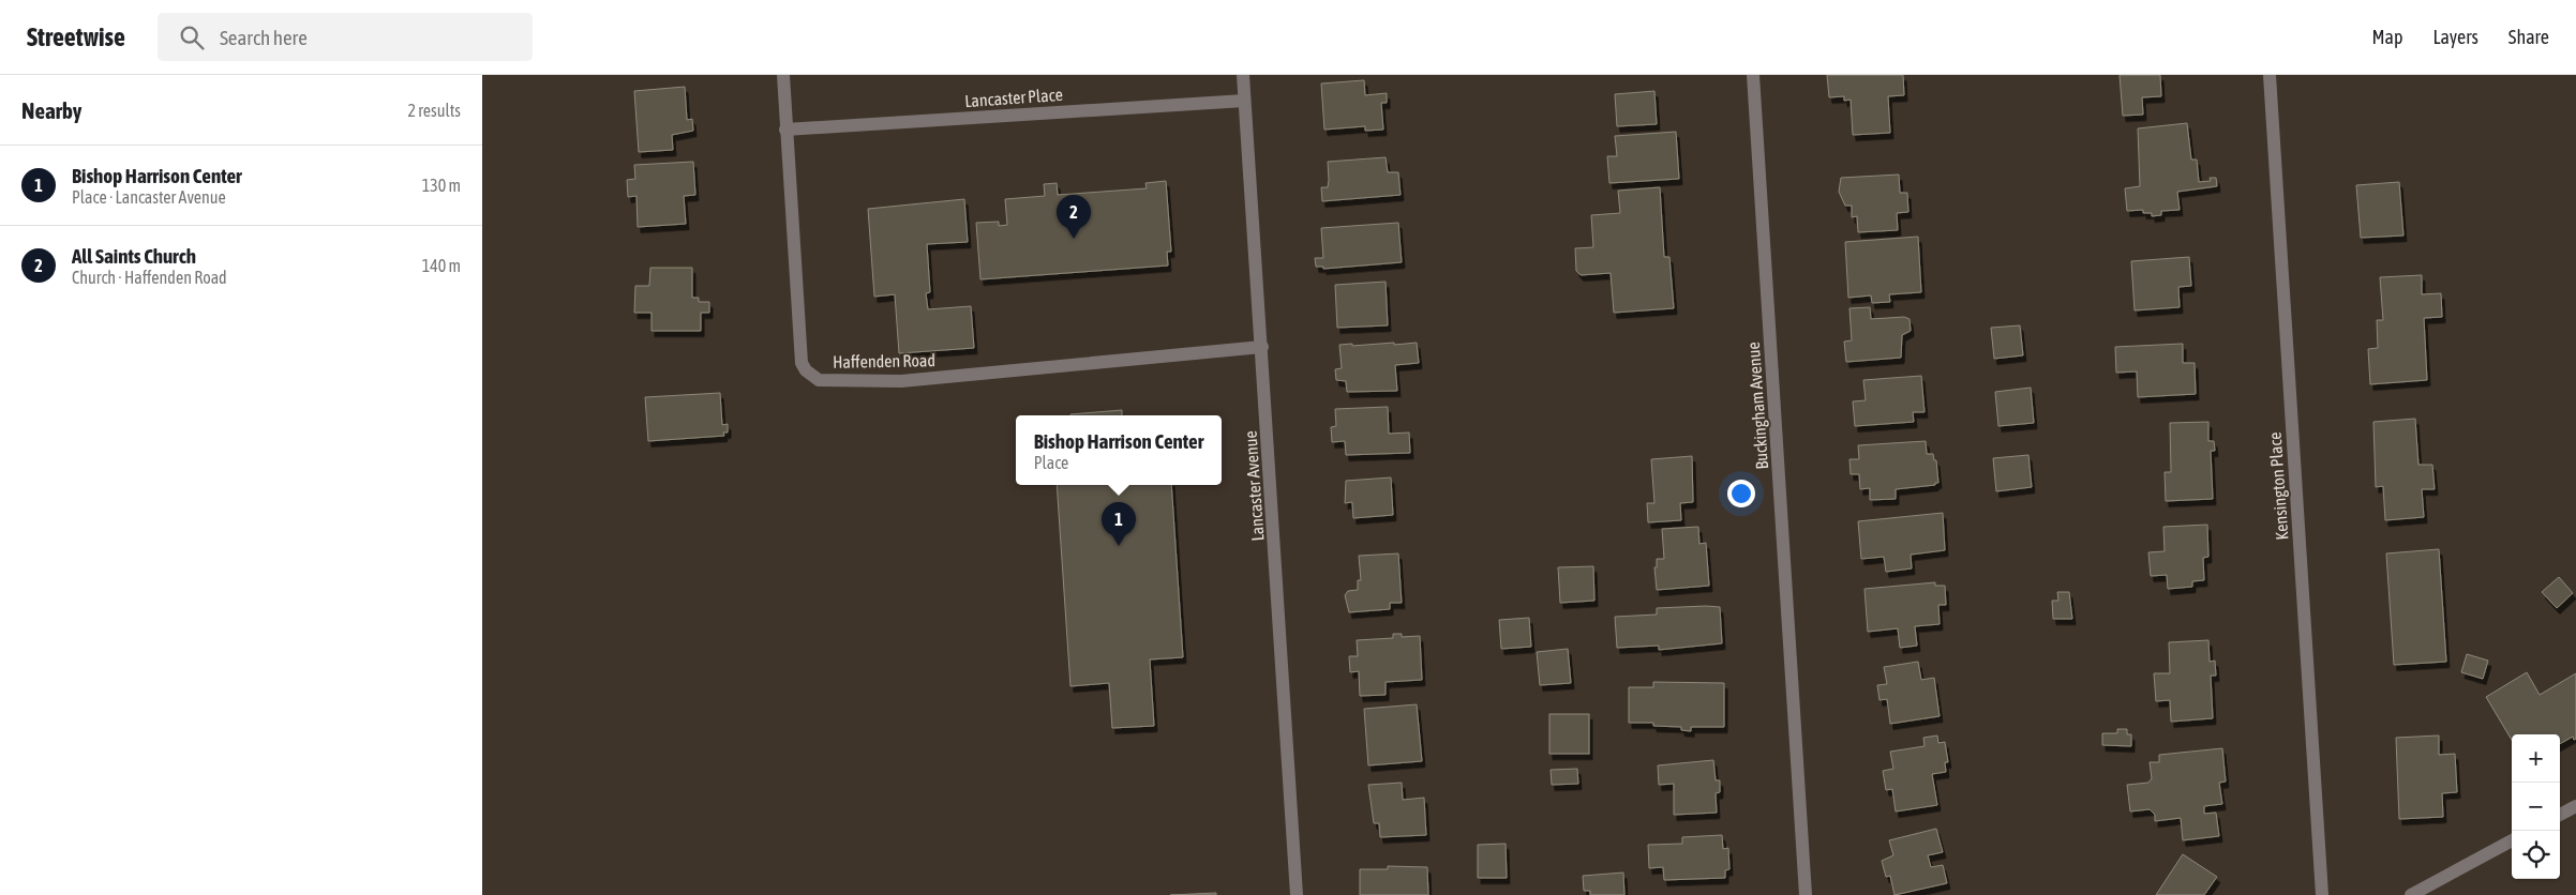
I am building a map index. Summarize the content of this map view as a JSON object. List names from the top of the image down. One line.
{"streets":{"street":["Lancaster Place","Haffenden Road","Buckingham Avenue","Lancaster Avenue","Kensington Place"]},"crossings":[["Lancaster Place","Haffenden Road"],["Lancaster Place","Lancaster Avenue"],["Haffenden Road","Lancaster Avenue"]],"page":{"header":"Streetwise","search":"Search here","nav":["Map","Layers","Share"],"heading":["Nearby","2 results"],"list":[{"mark":"1","name":"Bishop Harrison Center","note":"Place · Lancaster Avenue","value":"130 m"},{"mark":"2","name":"All Saints Church","note":"Church · Haffenden Road","value":"140 m"}],"pins":["2","1"],"popup":["Bishop Harrison Center","Place"],"map_buttons":["+","−"]}}
